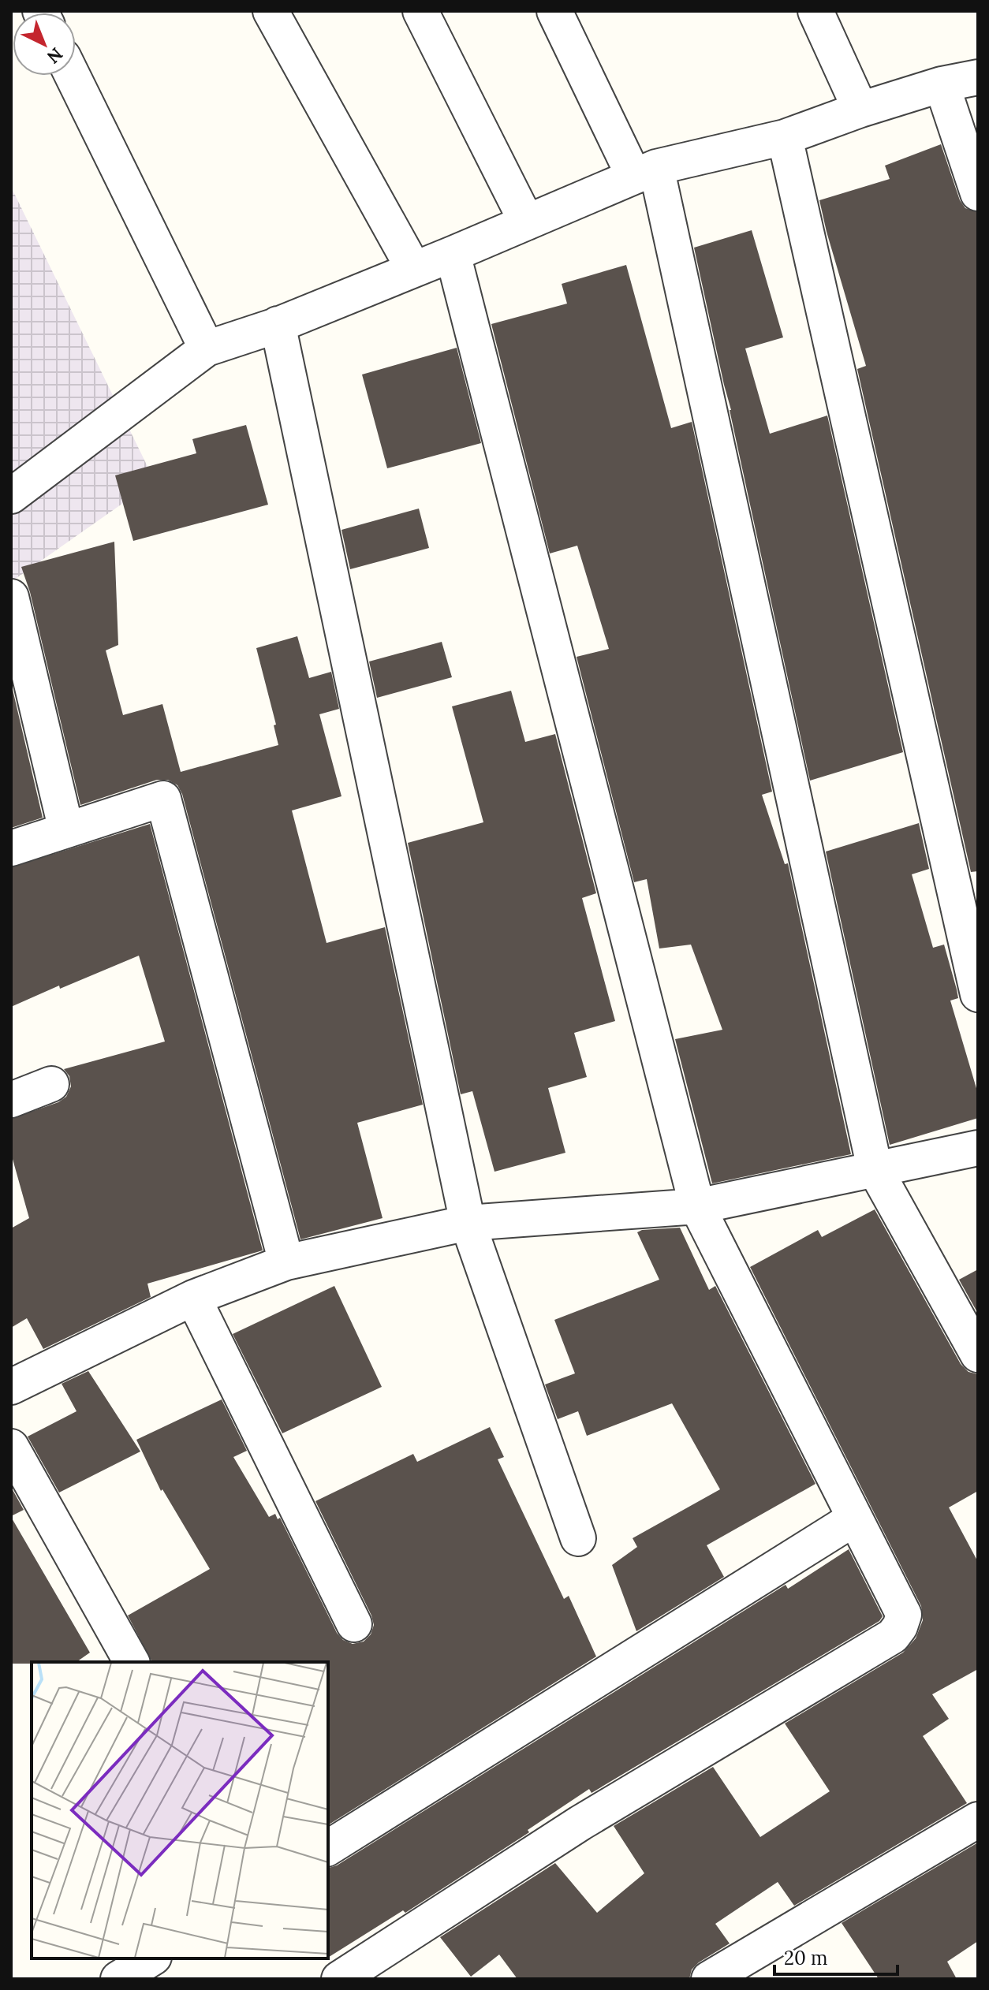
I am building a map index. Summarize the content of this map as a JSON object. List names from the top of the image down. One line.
{"scale_bar":"20 m","north":"bottom right"}
